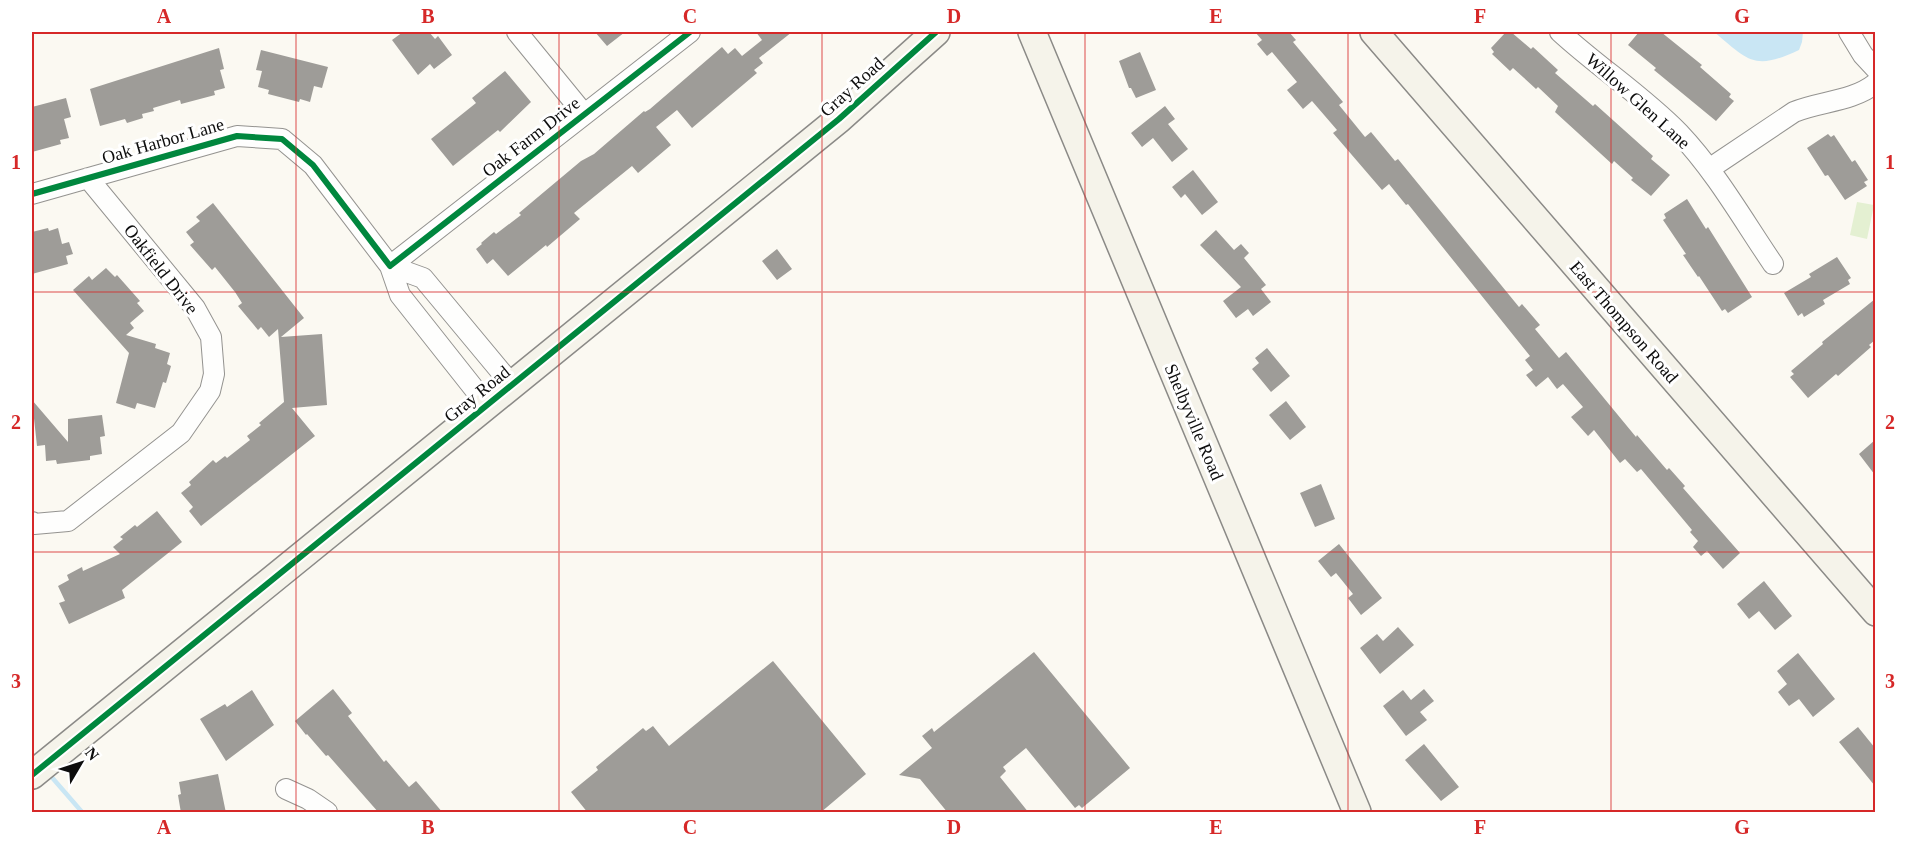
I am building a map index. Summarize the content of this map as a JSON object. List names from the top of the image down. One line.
{"streets":{"main road":["Gray Road","East Thompson Road","Shelbyville Road"],"street":["Willow Glen Lane","Oak Farm Drive","Oak Harbor Lane","Oakfield Drive"]},"crossings":[["Gray Road","Oak Harbor Lane"],["Oak Farm Drive","Oak Harbor Lane"],["Oak Harbor Lane","Oakfield Drive"]],"north":"top right","grid":{"columns":["A","B","C","D","E","F","G"],"rows":["1","2","3"]}}
